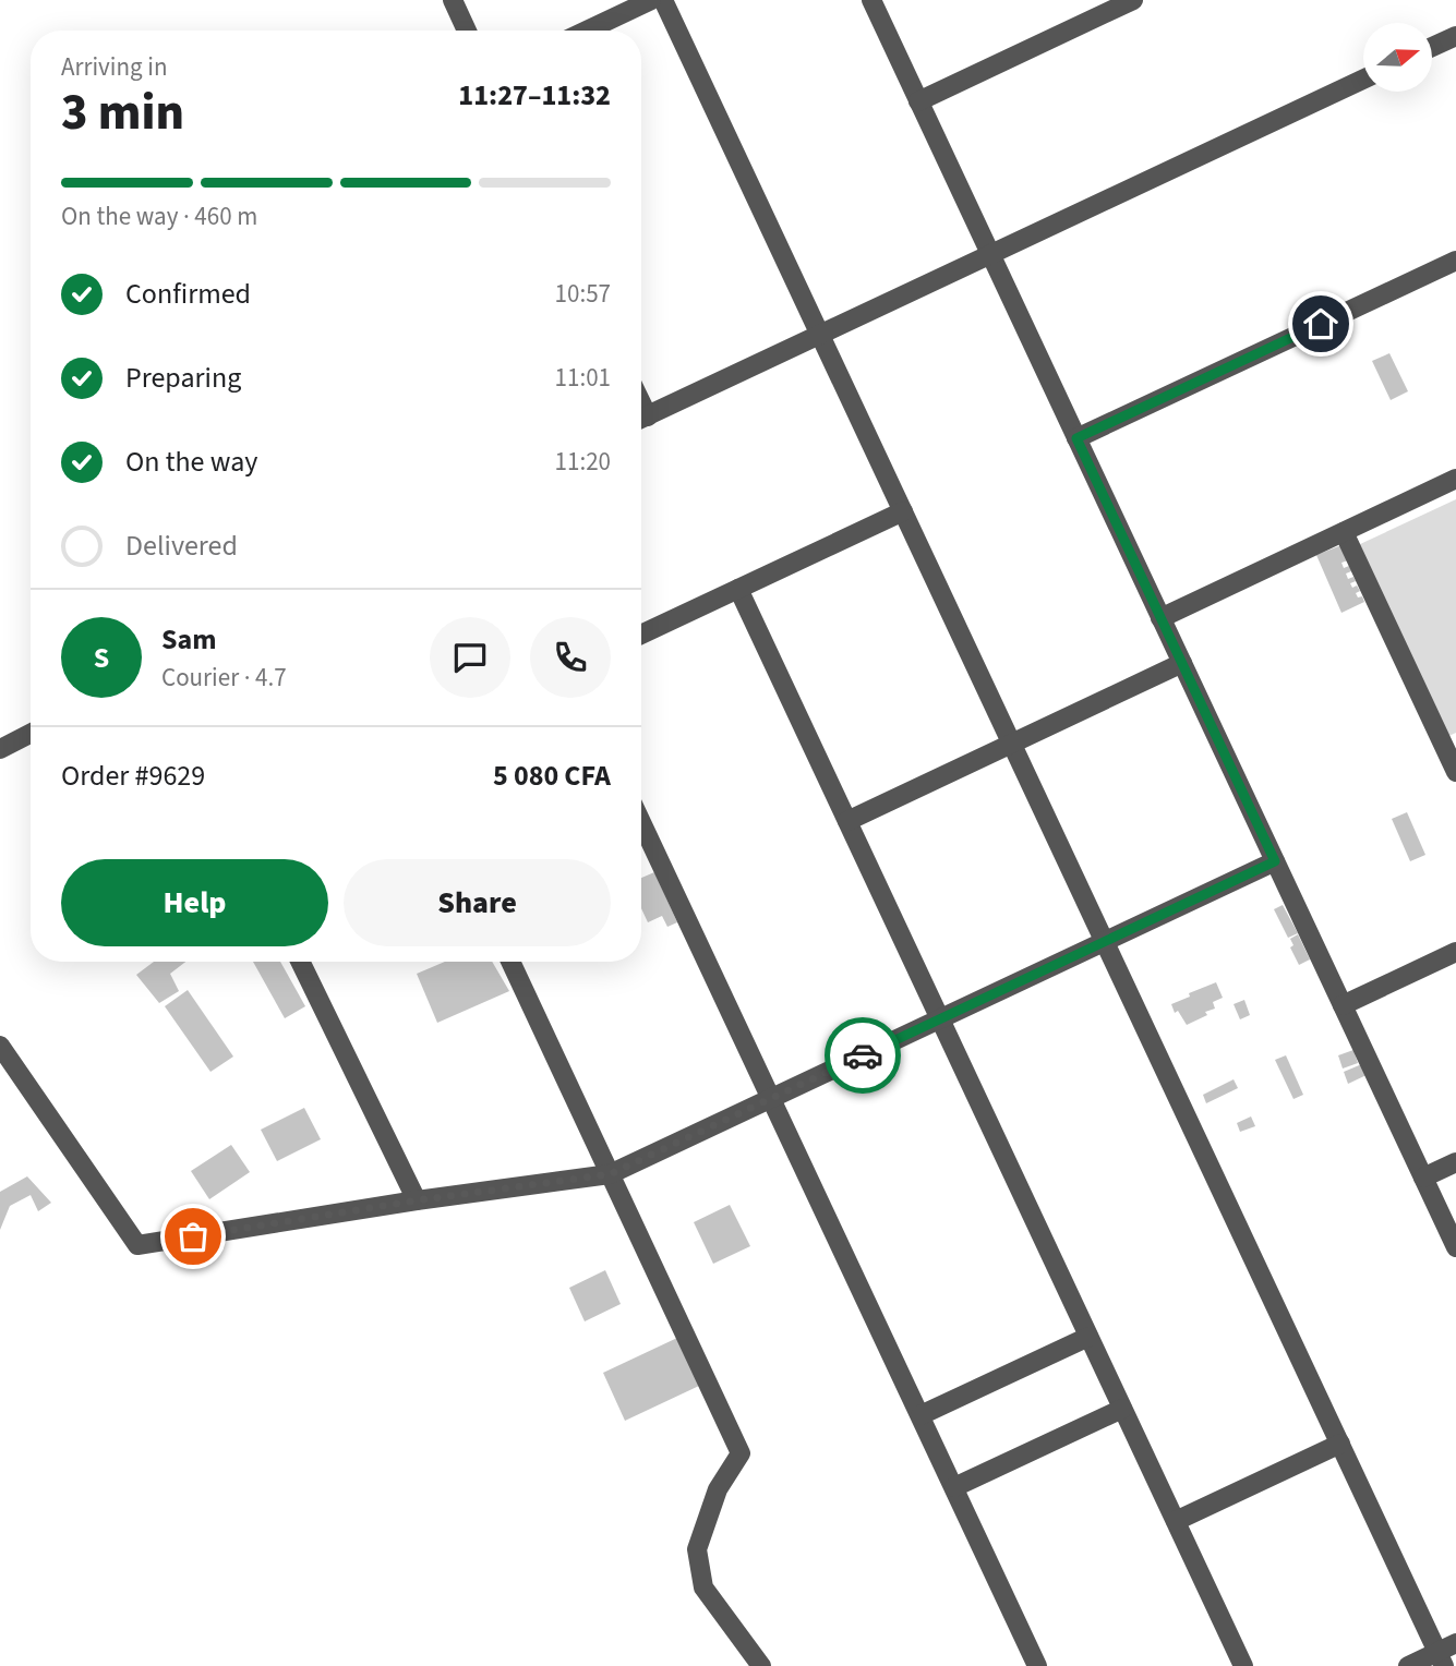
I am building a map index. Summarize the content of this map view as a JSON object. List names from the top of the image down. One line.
{"north":"right","page":{"heading":["3 min","Arriving in","11:27–11:32"],"panel":["Sam","Courier · 4.7","Order #9629","5 080 CFA"],"bar":"On the way · 460 m","list":[["Confirmed","10:57"],["Preparing","11:01"],["On the way","11:20"],"Delivered"],"round":"S","buttons":["Help","Share"]}}
